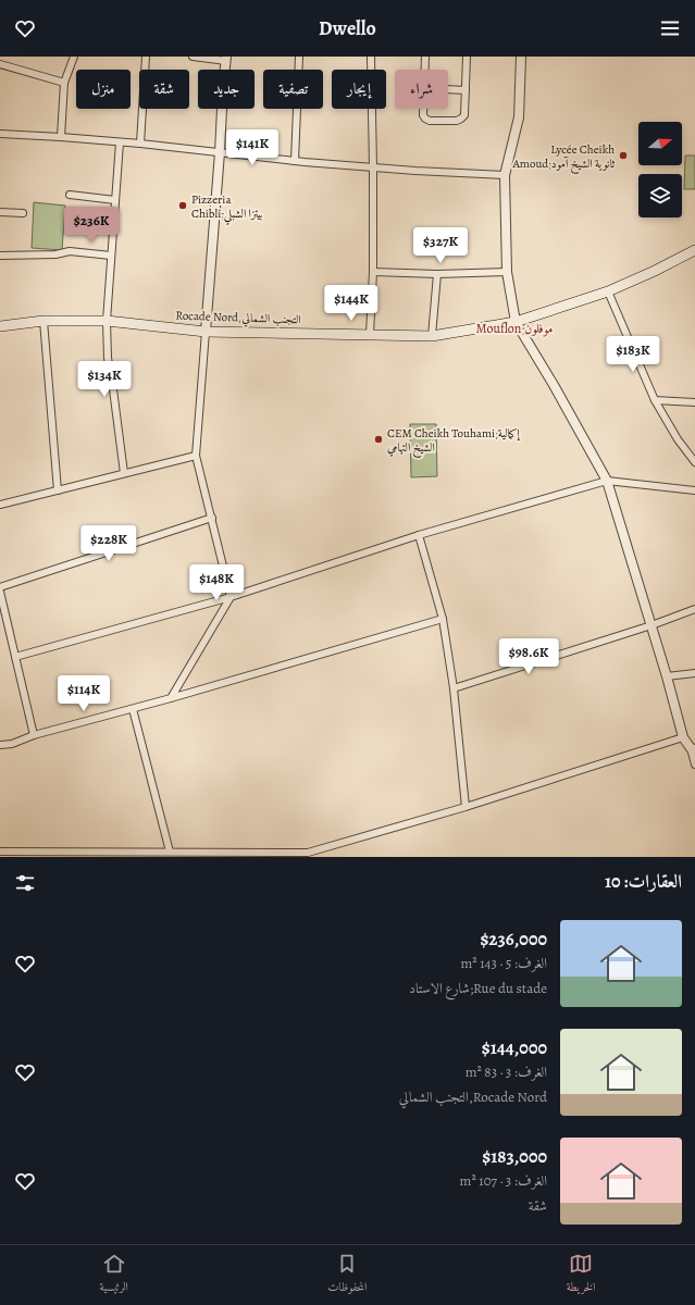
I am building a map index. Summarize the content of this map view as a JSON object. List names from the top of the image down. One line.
{"streets":{"main road":["Rocade Nord,التجنب الشمالي"]},"districts":["Mouflon;موفلون"],"places":["Lycée Cheikh Amoud;ثانوية الشيخ آمود","Pizzeria Chibli;بيتزا الشبلي","CEM Cheikh Touhami;إكمالية الشيخ التهامي"],"north":"right","page":{"header":"Dwello","chip":["شراء","إيجار","تصفية","جديد","شقة","منزل"],"price":["$141K","$236K","$327K","$144K","$183K","$134K","$228K","$148K","$98.6K","$114K"],"heading":"العقارات: 10","list":[{"name":"$236,000","note":"الغرف: 5 · 143 m² · Rue du stade;شارع الاستاد"},{"name":"$144,000","note":"الغرف: 3 · 83 m² · Rocade Nord,التجنب الشمالي"},{"name":"$183,000","note":"الغرف: 3 · 107 m² · شقة"}],"tabs":["الخريطة","المحفوظات","الرئيسية"]}}
